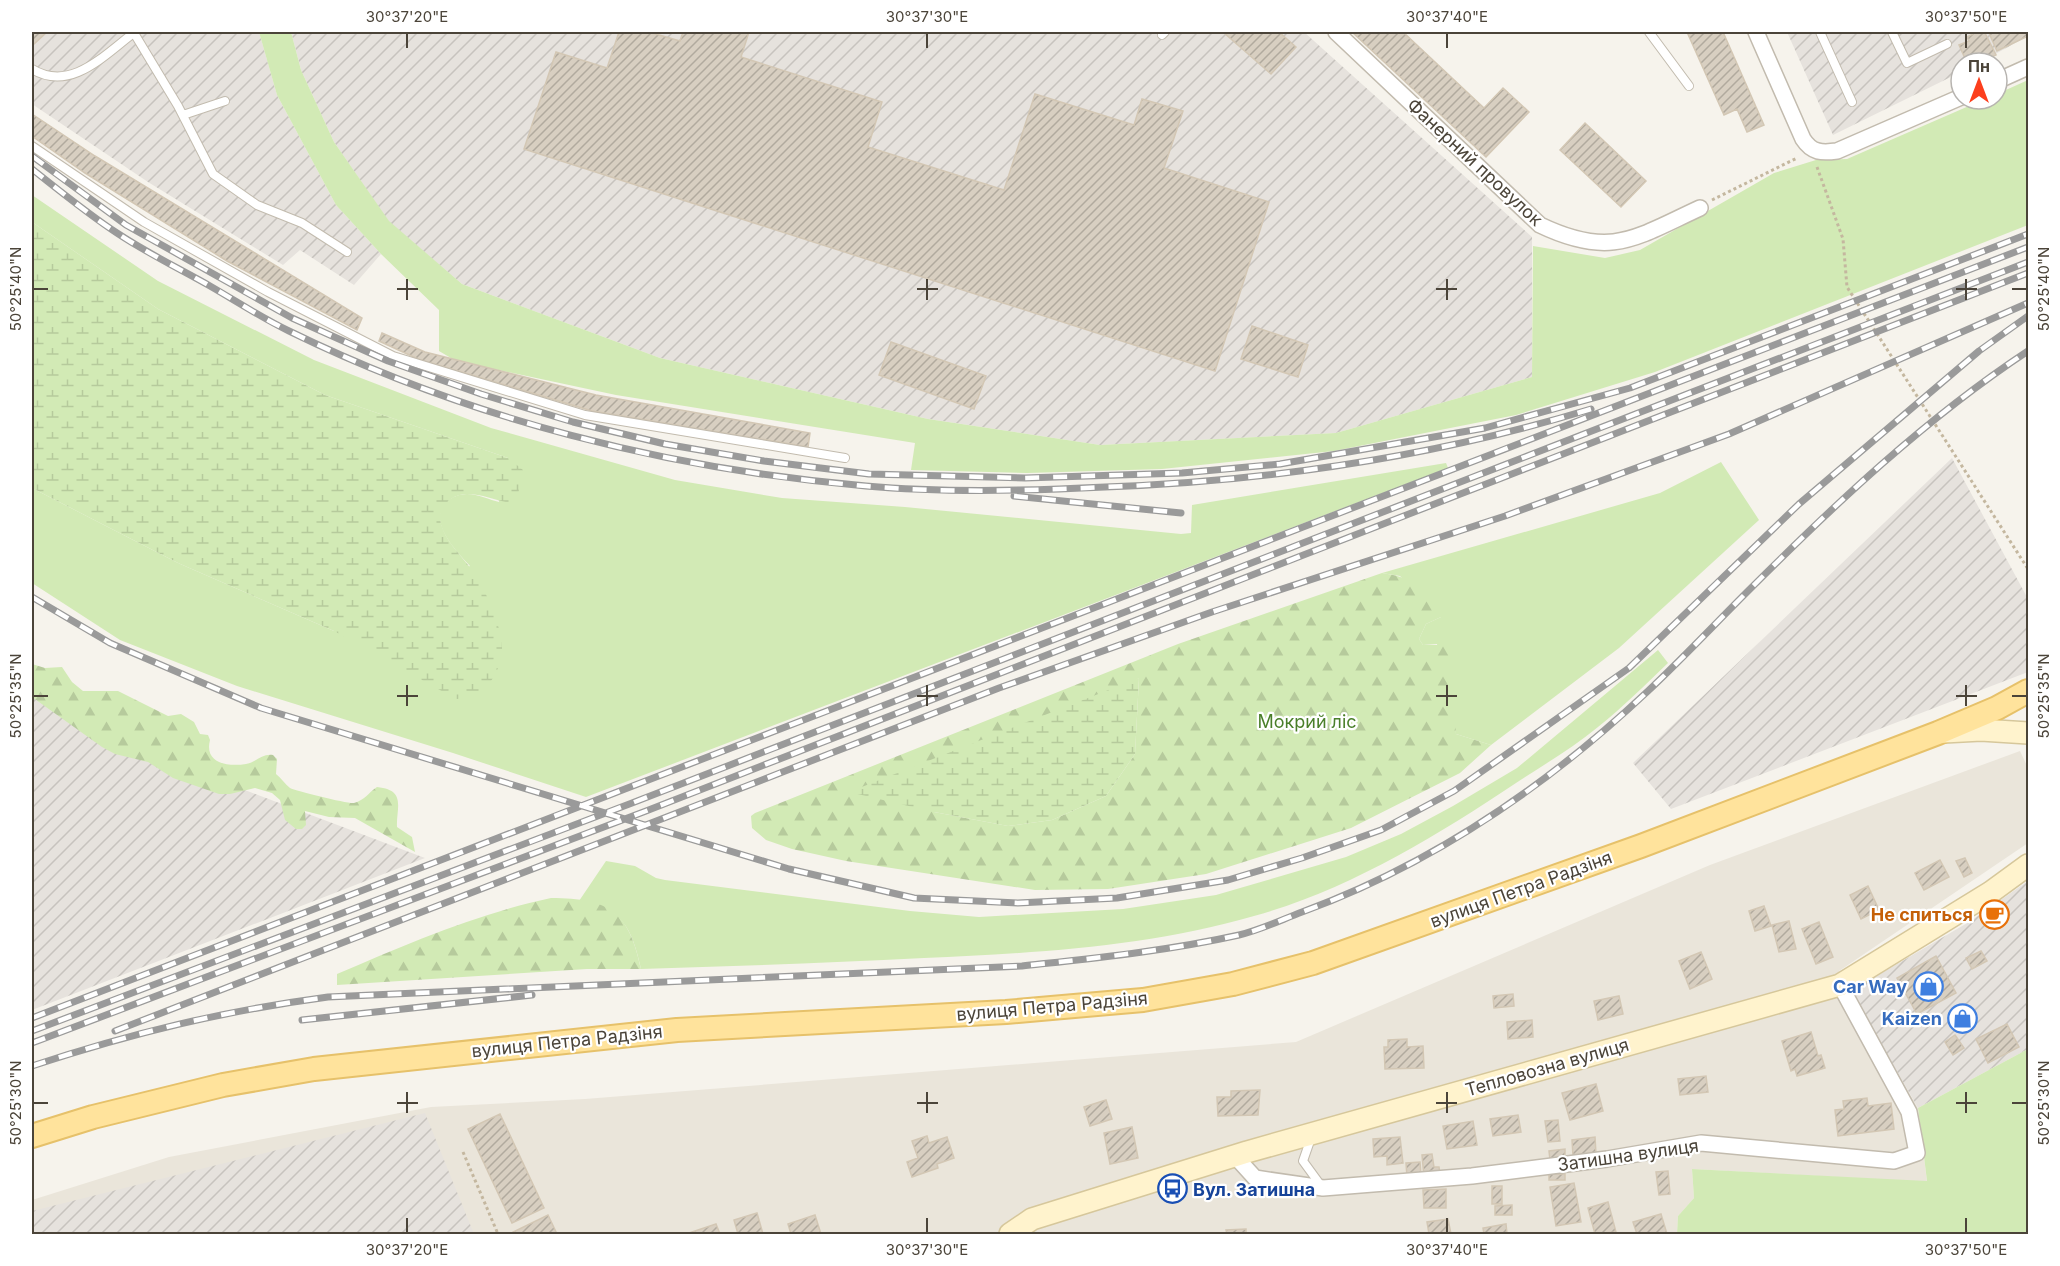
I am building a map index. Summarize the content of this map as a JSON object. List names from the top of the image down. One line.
{"streets":{"main road":["вулиця Петра Радзіня"],"street":["Фанерний провулок","Тепловозна вулиця","Затишна вулиця"]},"crossings":[["Тепловозна вулиця","Затишна вулиця"]],"parks":["Мокрий ліс"],"places":{"cafe":["Не спиться"],"shop":["Car Way","Kaizen"],"bus stop":["Вул. Затишна"]},"north":"top","coordinates":["30°37'20\"E","30°37'30\"E","30°37'40\"E","30°37'50\"E","50°25'40\"N","50°25'35\"N","50°25'30\"N"]}
